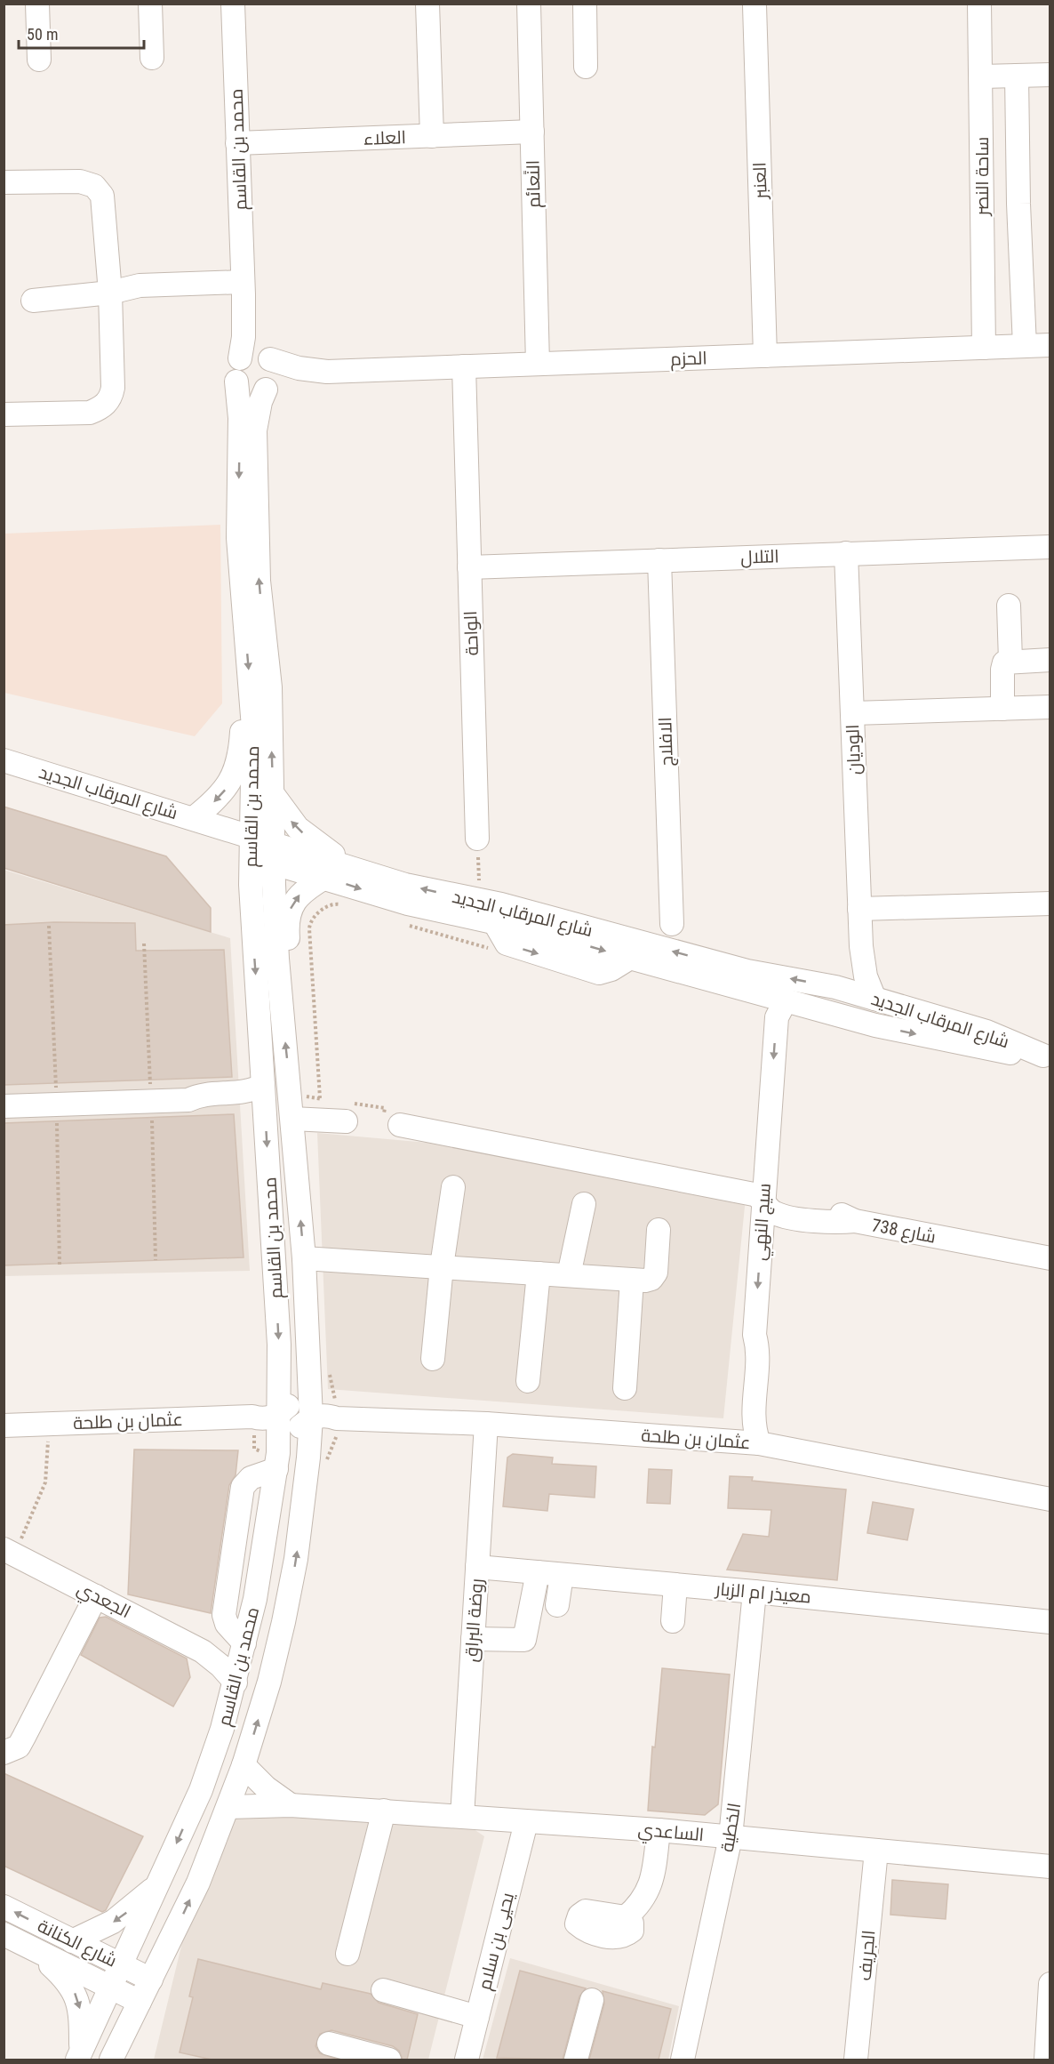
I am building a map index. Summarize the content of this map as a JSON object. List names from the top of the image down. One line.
{"streets":{"street":["العلاء","محمد بن القاسم","ساحة النصر","العنبر","النًعائم","الحزم","التلال","الواحة","الافلاج","الوديان","شارع المرقاب الجديد","سيج النهي","شارع 738","عثمان بن طلحة","معيذر ام الزبار","الجعدي","روضة البراق","الخطية","الساعدي","يحيى بن سلام","شارع الكنانة","الجريف"]},"crossings":[["العلاء","محمد بن القاسم"],["العلاء","النًعائم"],["محمد بن القاسم","الحزم"],["محمد بن القاسم","شارع المرقاب الجديد"],["محمد بن القاسم","عثمان بن طلحة"],["محمد بن القاسم","الجعدي"],["محمد بن القاسم","الساعدي"],["محمد بن القاسم","شارع الكنانة"],["ساحة النصر","الحزم"],["العنبر","الحزم"],["النًعائم","الحزم"],["الحزم","الواحة"],["التلال","الواحة"],["التلال","الافلاج"],["التلال","الوديان"],["الوديان","شارع المرقاب الجديد"],["شارع المرقاب الجديد","سيج النهي"],["سيج النهي","شارع 738"],["سيج النهي","عثمان بن طلحة"],["عثمان بن طلحة","روضة البراق"],["معيذر ام الزبار","روضة البراق"],["معيذر ام الزبار","الخطية"],["روضة البراق","الساعدي"],["الخطية","الساعدي"],["الساعدي","يحيى بن سلام"],["الساعدي","الجريف"]],"scale_bar":"50 m"}
